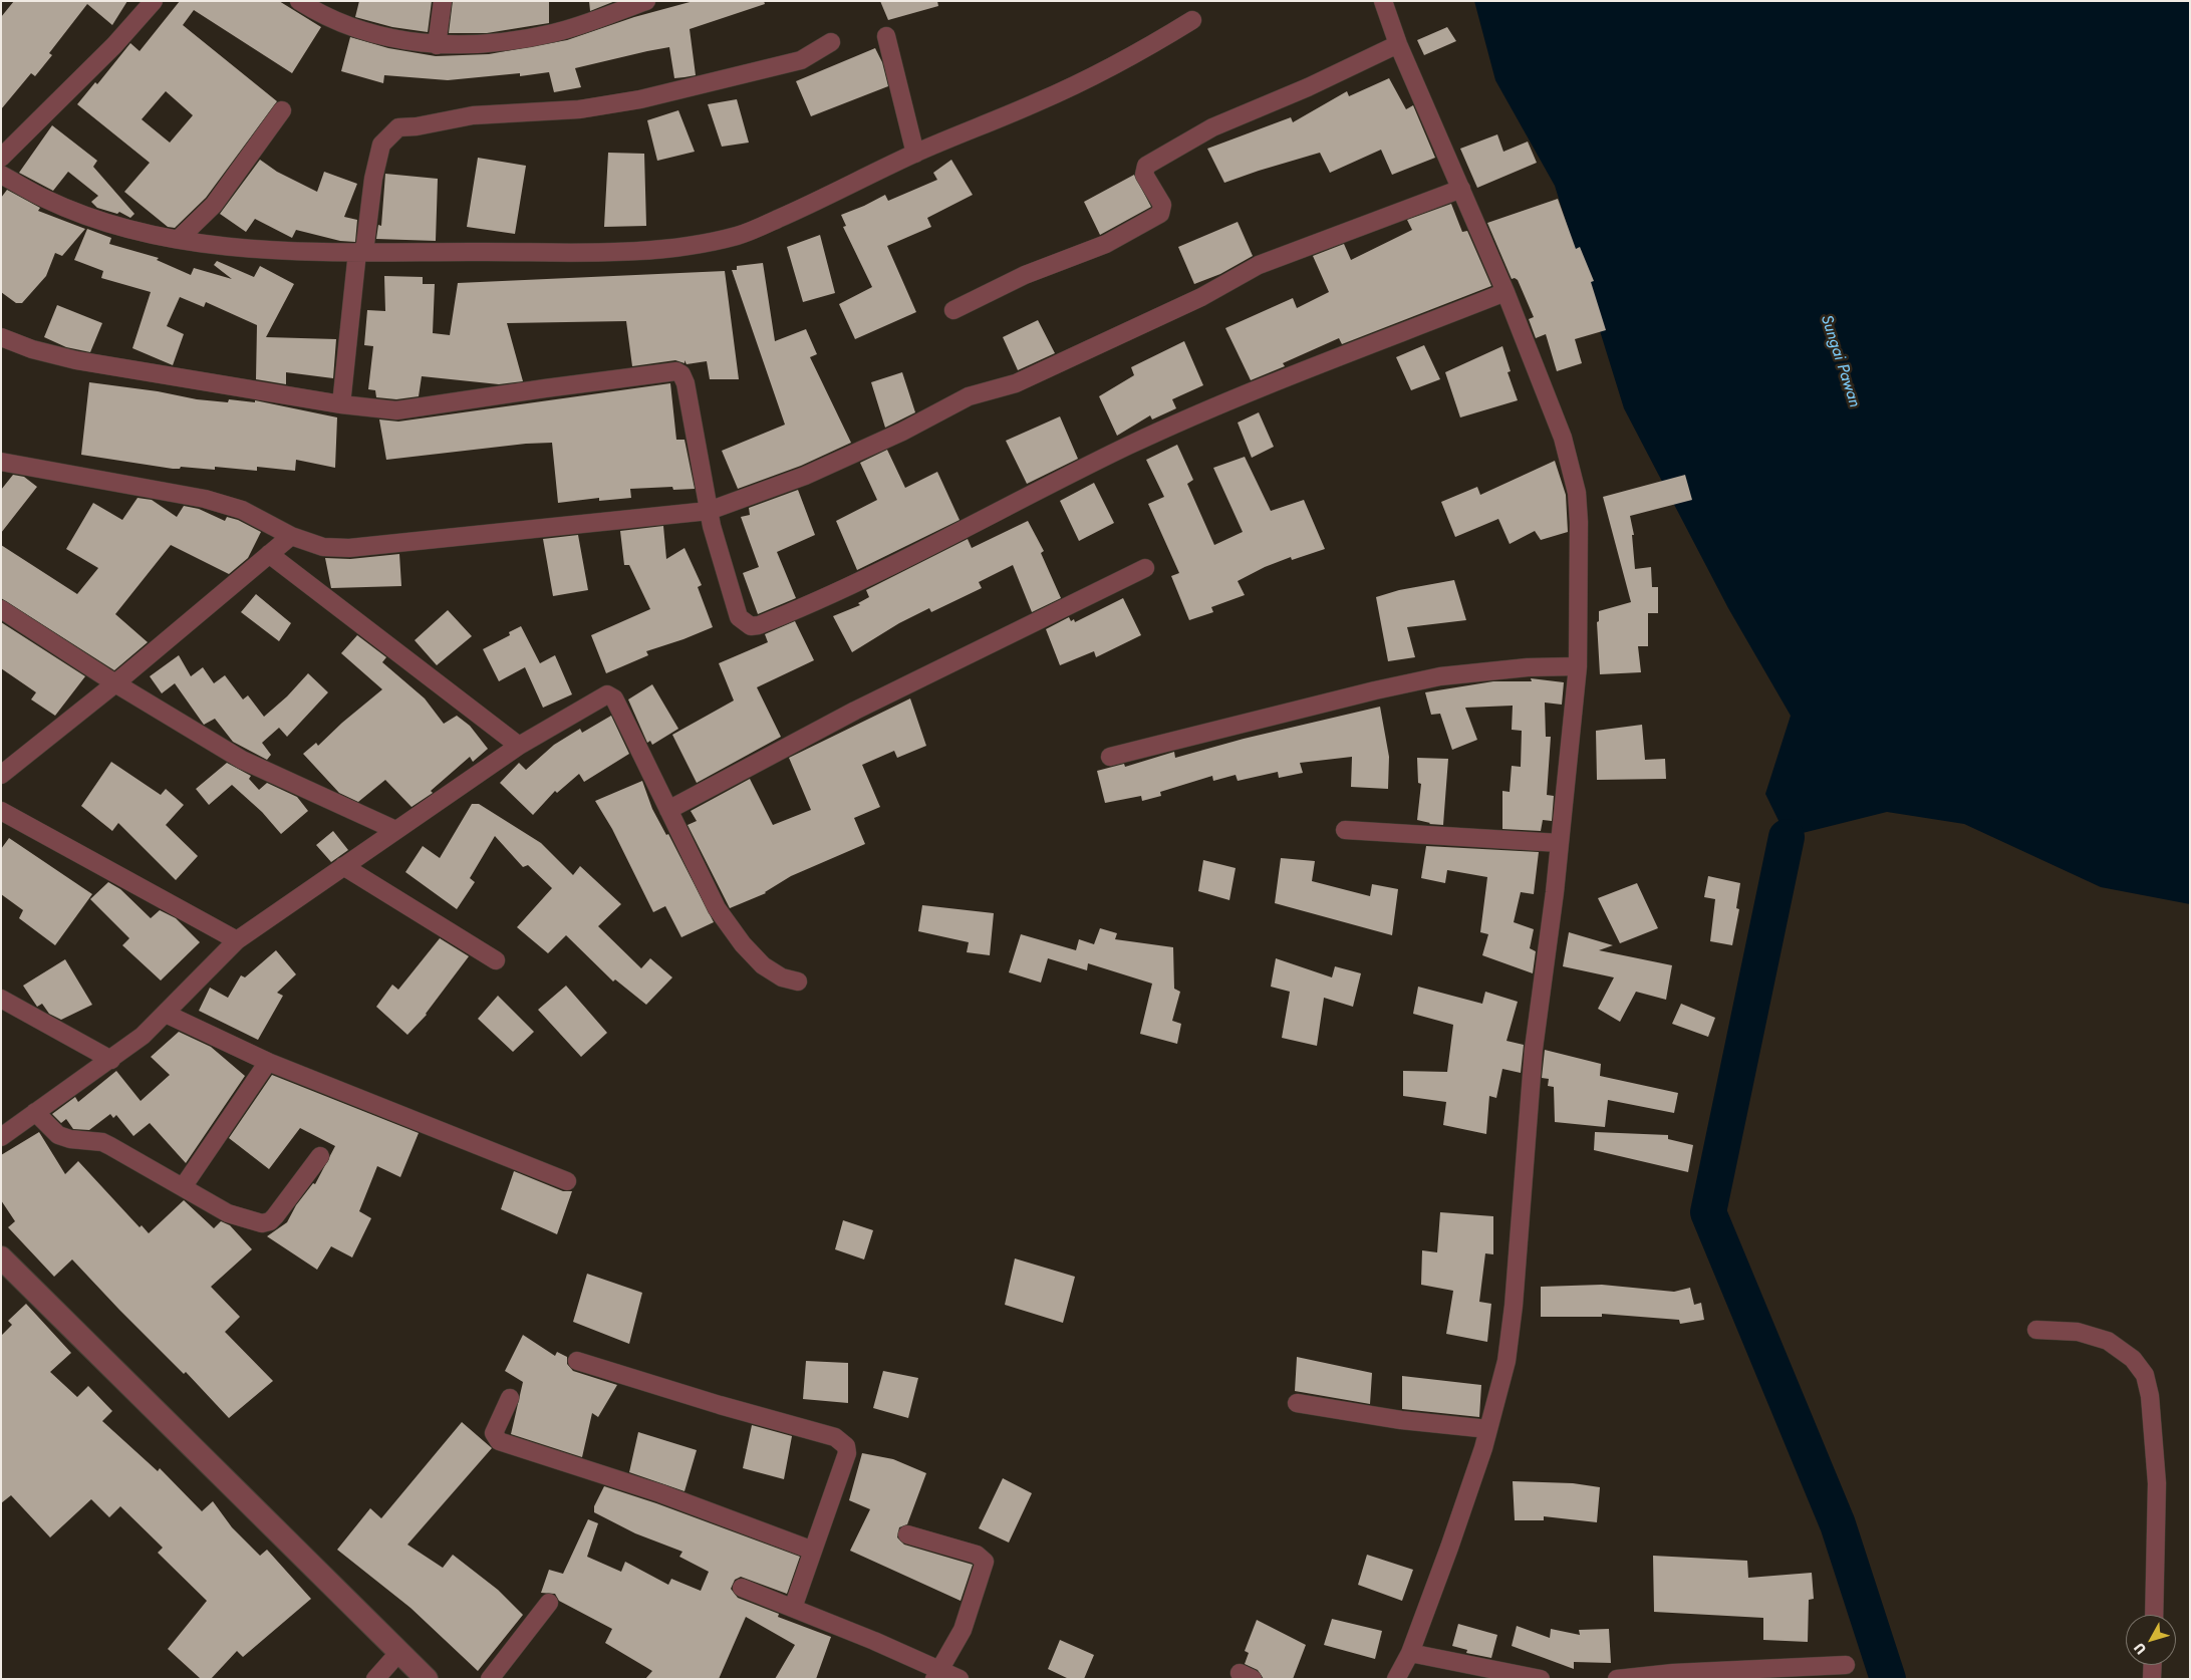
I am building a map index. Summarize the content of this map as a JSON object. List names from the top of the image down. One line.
{"water":["Sungai Pawan"],"north":"bottom left"}
